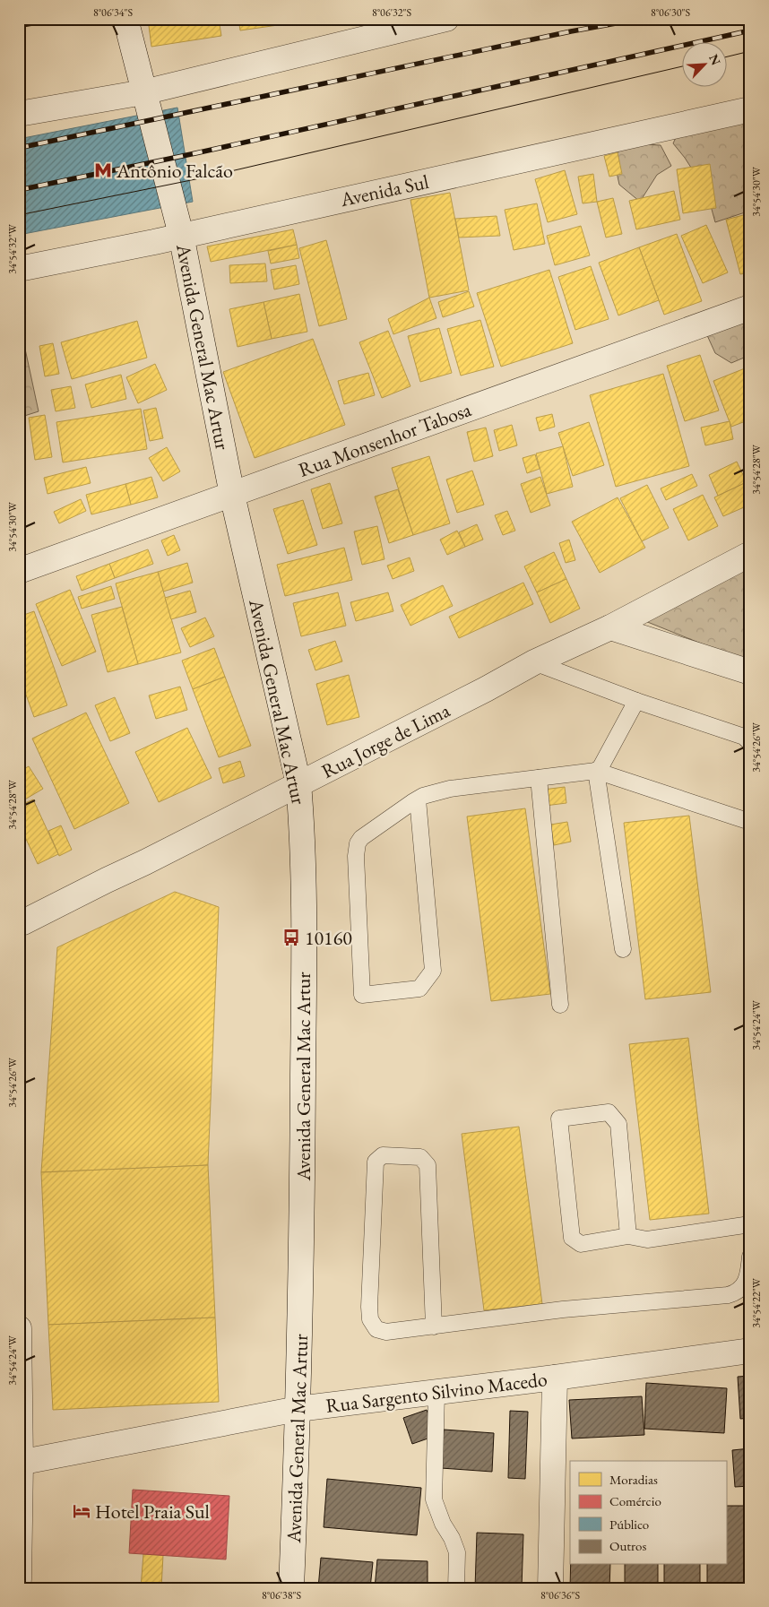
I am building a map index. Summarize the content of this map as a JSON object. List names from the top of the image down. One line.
{"streets":{"street":["Avenida Sul","Avenida General Mac Artur","Rua Monsenhor Tabosa","Rua Jorge de Lima","Rua Sargento Silvino Macedo"]},"crossings":[["Avenida Sul","Avenida General Mac Artur"],["Avenida General Mac Artur","Rua Monsenhor Tabosa"],["Avenida General Mac Artur","Rua Jorge de Lima"],["Avenida General Mac Artur","Rua Sargento Silvino Macedo"]],"places":{"metro station":["Antônio Falcão"],"bus stop":["10160"],"hotel":["Hotel Praia Sul"]},"legend":["Moradias","Comércio","Público","Outros"],"north":"top right","coordinates":["8°06'34\"S","8°06'32\"S","8°06'30\"S","34°54'30\"W","34°54'32\"W","34°54'28\"W","34°54'26\"W","34°54'24\"W","34°54'22\"W","8°06'38\"S","8°06'36\"S"]}
